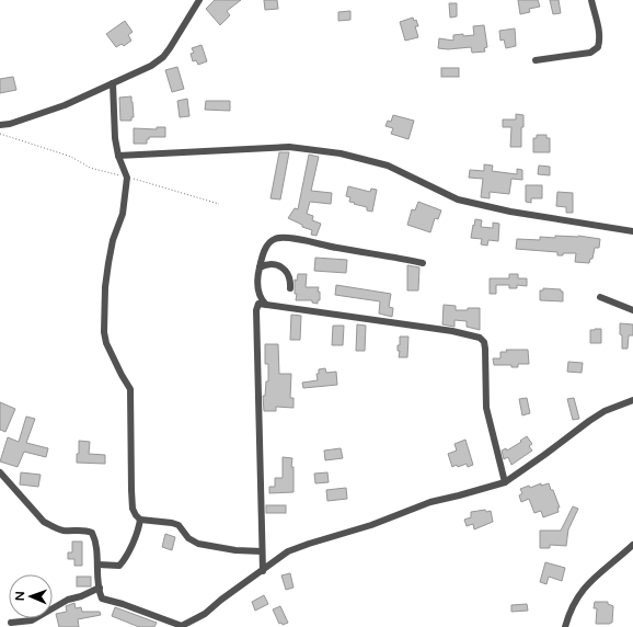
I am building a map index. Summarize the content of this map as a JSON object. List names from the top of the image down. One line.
{"north":"left"}
